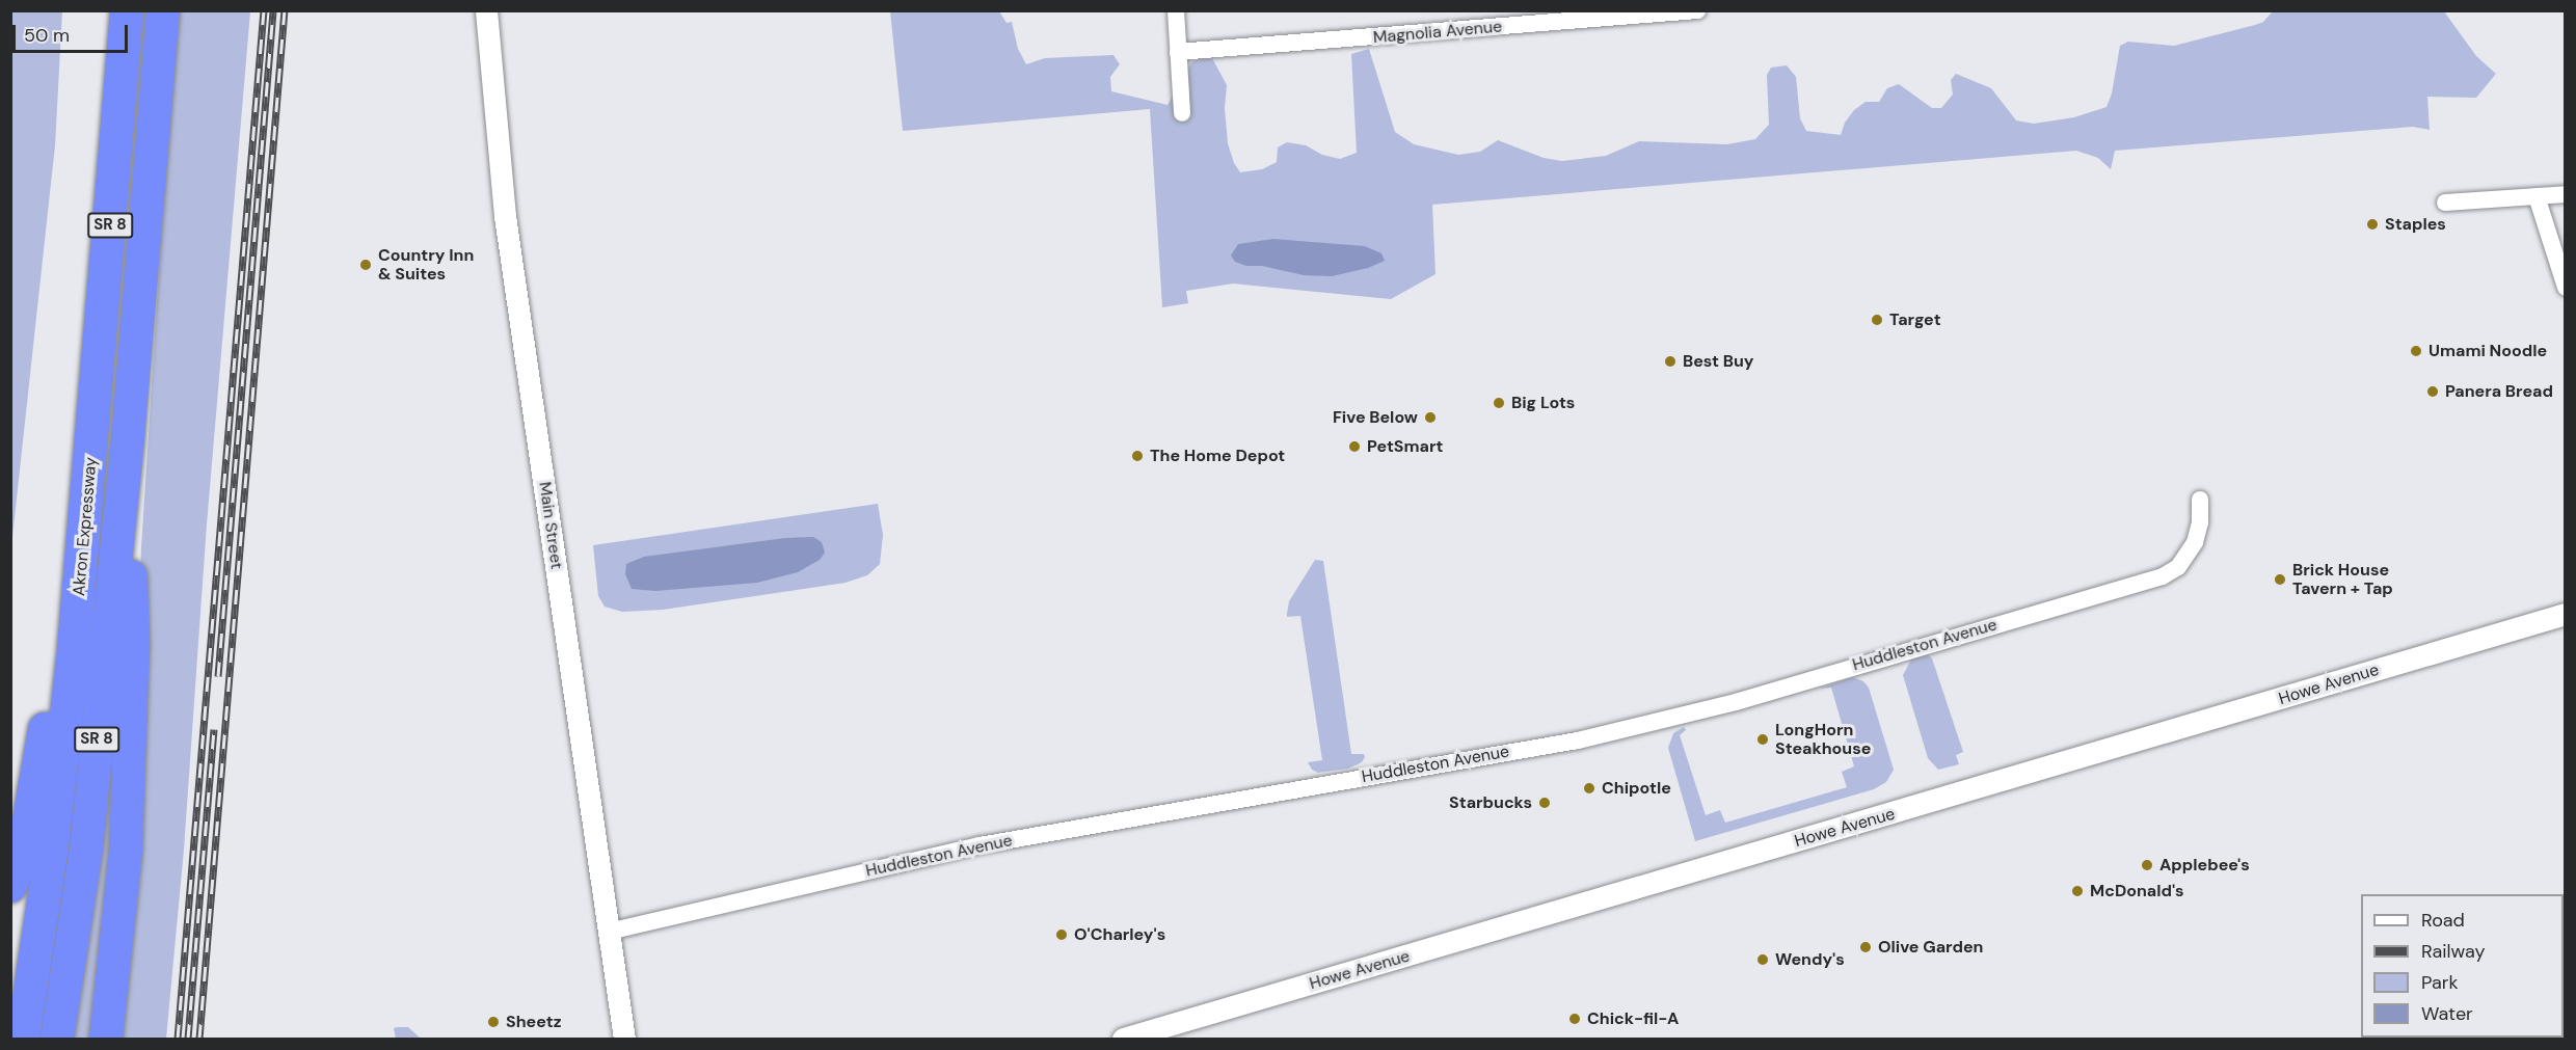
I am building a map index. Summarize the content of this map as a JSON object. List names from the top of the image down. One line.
{"streets":{"highway":["SR 8","Akron Expressway"],"street":["Magnolia Avenue","Main Street","Huddleston Avenue","Howe Avenue"]},"crossings":[["Main Street","Huddleston Avenue"]],"places":["Staples","Country Inn & Suites","Target","Umami Noodle","Best Buy","Panera Bread","Big Lots","Five Below","PetSmart","The Home Depot","Brick House Tavern + Tap","LongHorn Steakhouse","Chipotle","Starbucks","Applebee's","McDonald's","O'Charley's","Olive Garden","Wendy's","Chick-fil-A","Sheetz"],"legend":["Road","Railway","Park","Water"],"scale_bar":"50 m"}
